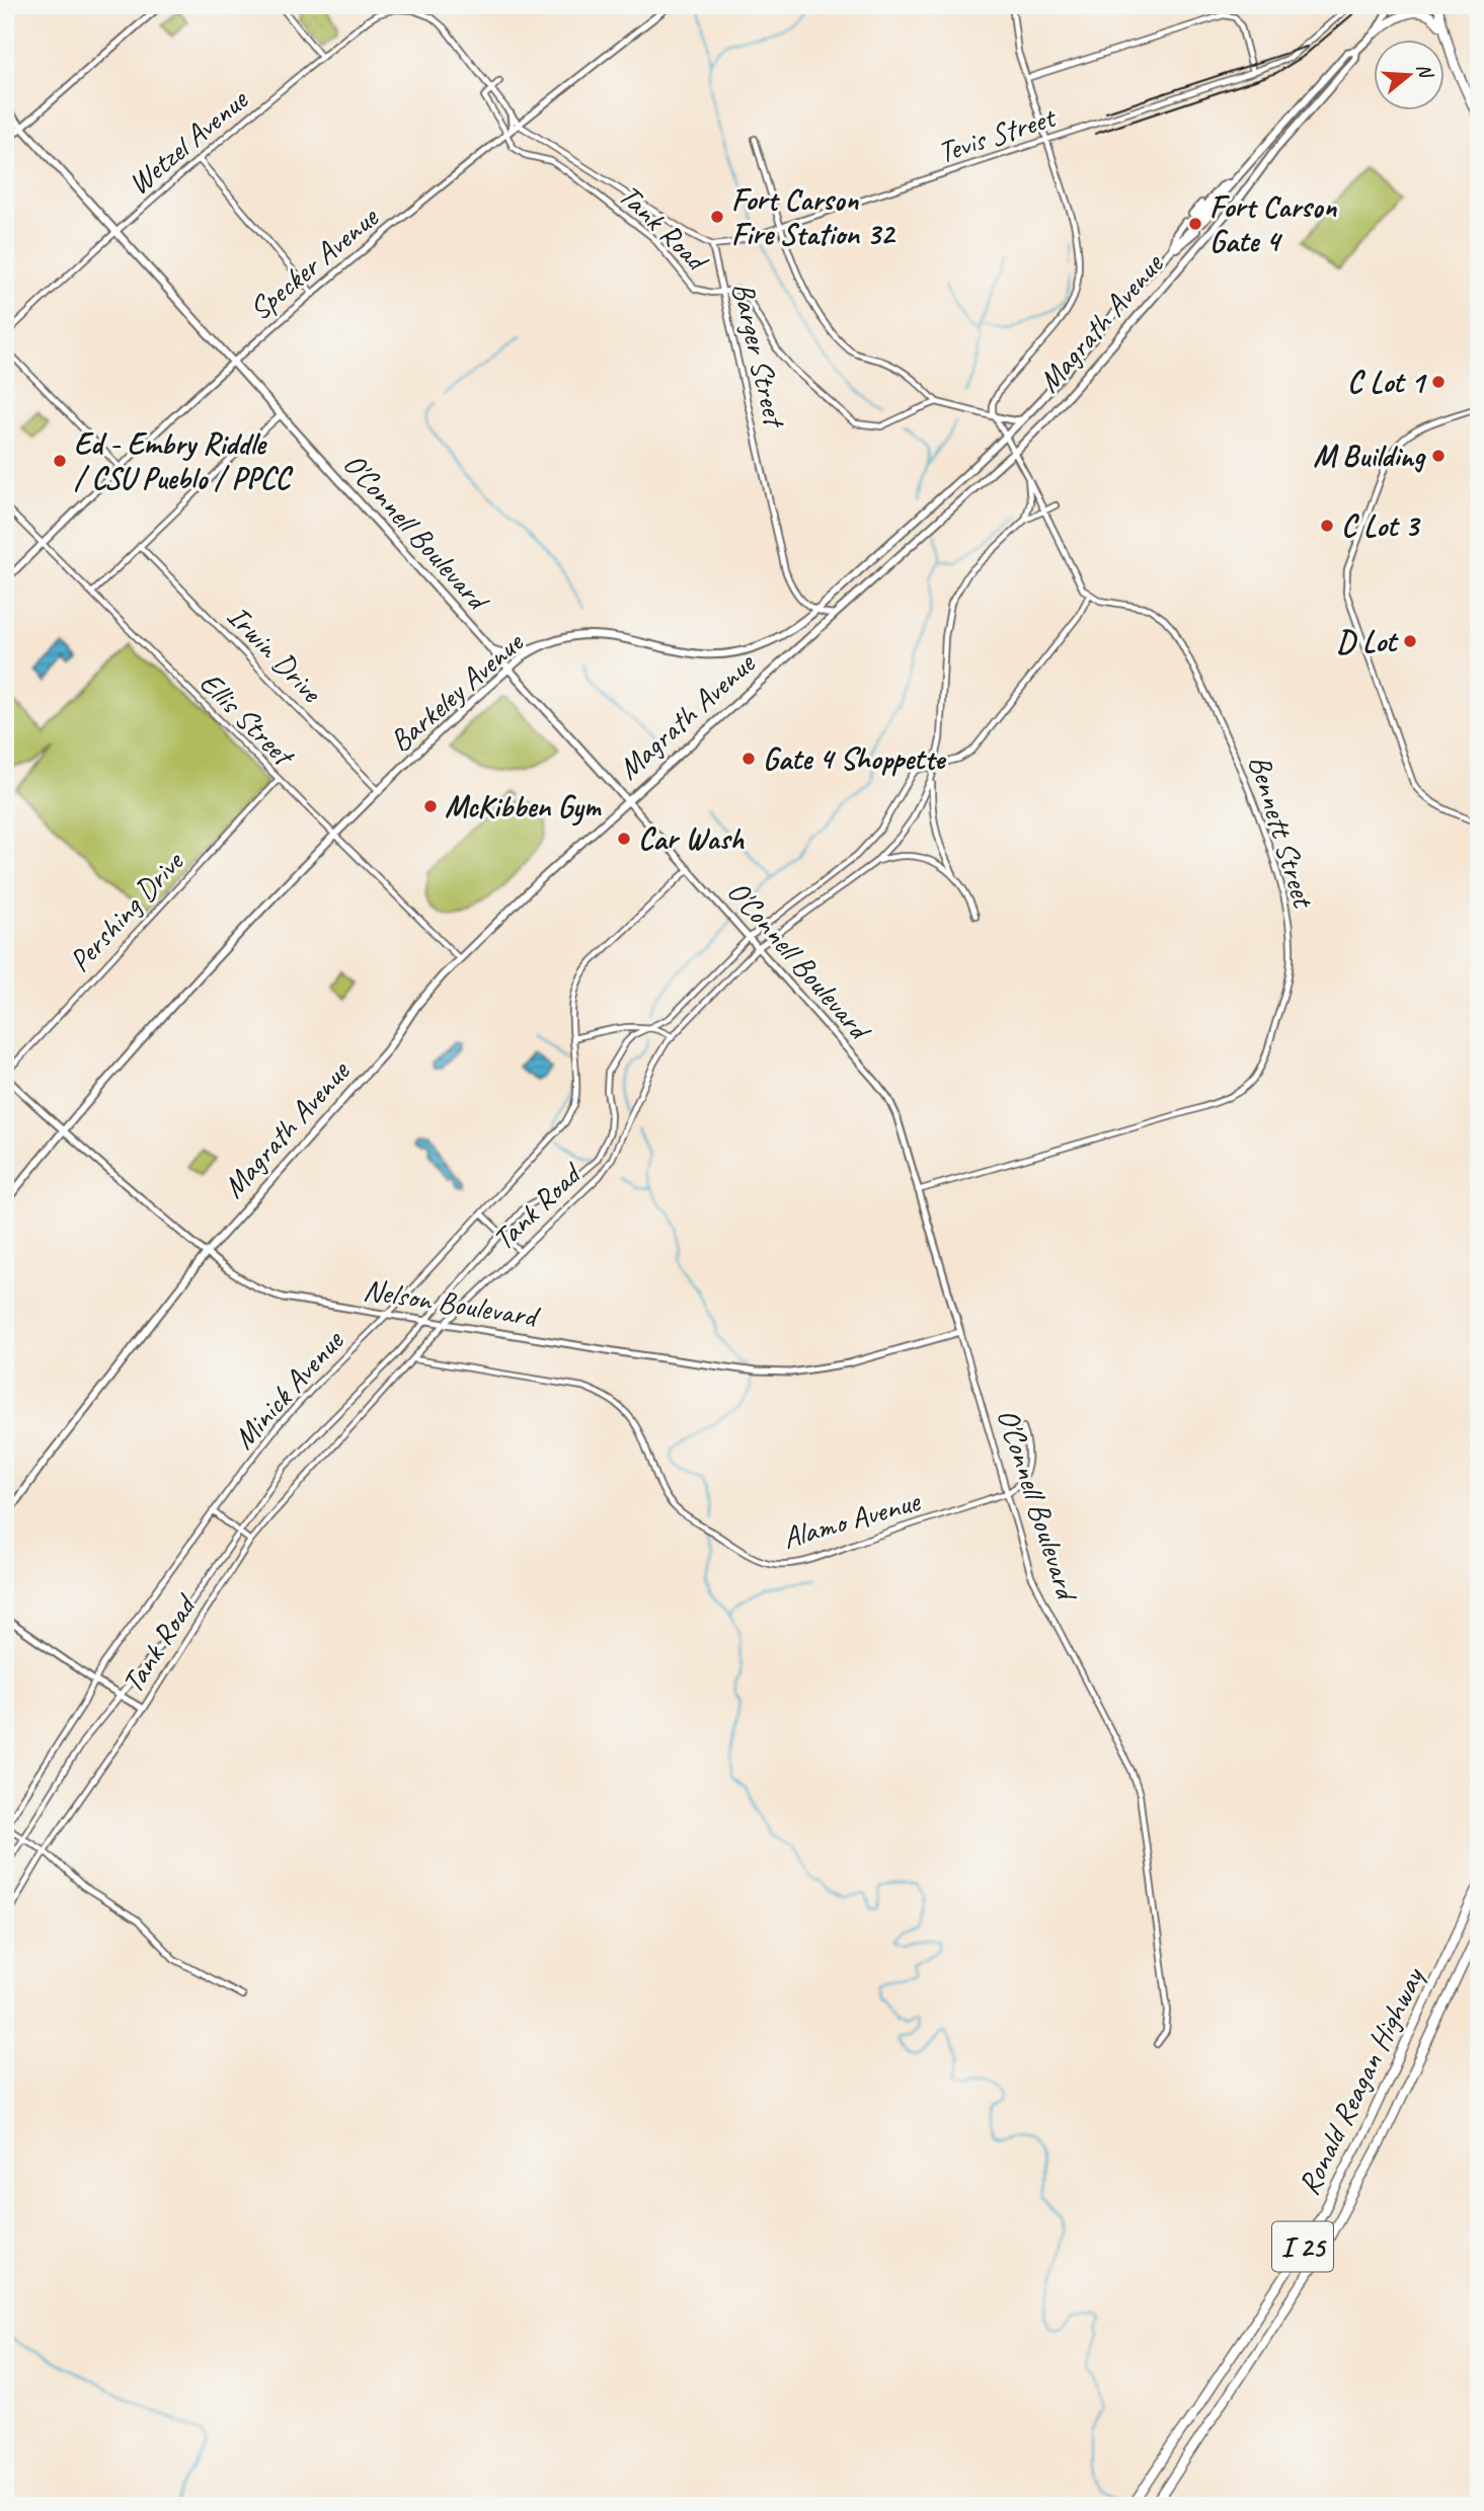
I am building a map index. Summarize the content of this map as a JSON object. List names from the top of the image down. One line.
{"streets":{"highway":["Ronald Reagan Highway","I 25"],"main road":["Magrath Avenue","O'Connell Boulevard","Barkeley Avenue"],"street":["Tevis Street","Wetzel Avenue","Tank Road","Specker Avenue","Barger Street","Irwin Drive","Ellis Street","Bennett Street","Pershing Drive","Nelson Boulevard","Minick Avenue","Alamo Avenue"]},"crossings":[["Tevis Street","Barger Street"],["Wetzel Avenue","Barger Street"],["Wetzel Avenue","O'Connell Boulevard"],["Tank Road","Specker Avenue"],["Tank Road","Barger Street"],["Tank Road","O'Connell Boulevard"],["Tank Road","Nelson Boulevard"],["Tank Road","Alamo Avenue"],["Specker Avenue","Barger Street"],["Specker Avenue","O'Connell Boulevard"],["Specker Avenue","Ellis Street"],["Magrath Avenue","O'Connell Boulevard"],["Magrath Avenue","Ellis Street"],["Magrath Avenue","Nelson Boulevard"],["Barger Street","Barkeley Avenue"],["O'Connell Boulevard","Barkeley Avenue"],["O'Connell Boulevard","Bennett Street"],["O'Connell Boulevard","Nelson Boulevard"],["O'Connell Boulevard","Minick Avenue"],["O'Connell Boulevard","Alamo Avenue"],["Irwin Drive","Barkeley Avenue"],["Barkeley Avenue","Ellis Street"],["Barkeley Avenue","Nelson Boulevard"],["Ellis Street","Pershing Drive"],["Pershing Drive","Nelson Boulevard"],["Nelson Boulevard","Minick Avenue"]],"places":["Fort Carson Fire Station 32","Fort Carson Gate 4","C Lot 1","M Building","Ed - Embry Riddle / CSU Pueblo / PPCC","C Lot 3","D Lot","Gate 4 Shoppette","McKibben Gym","Car Wash"],"north":"right"}
